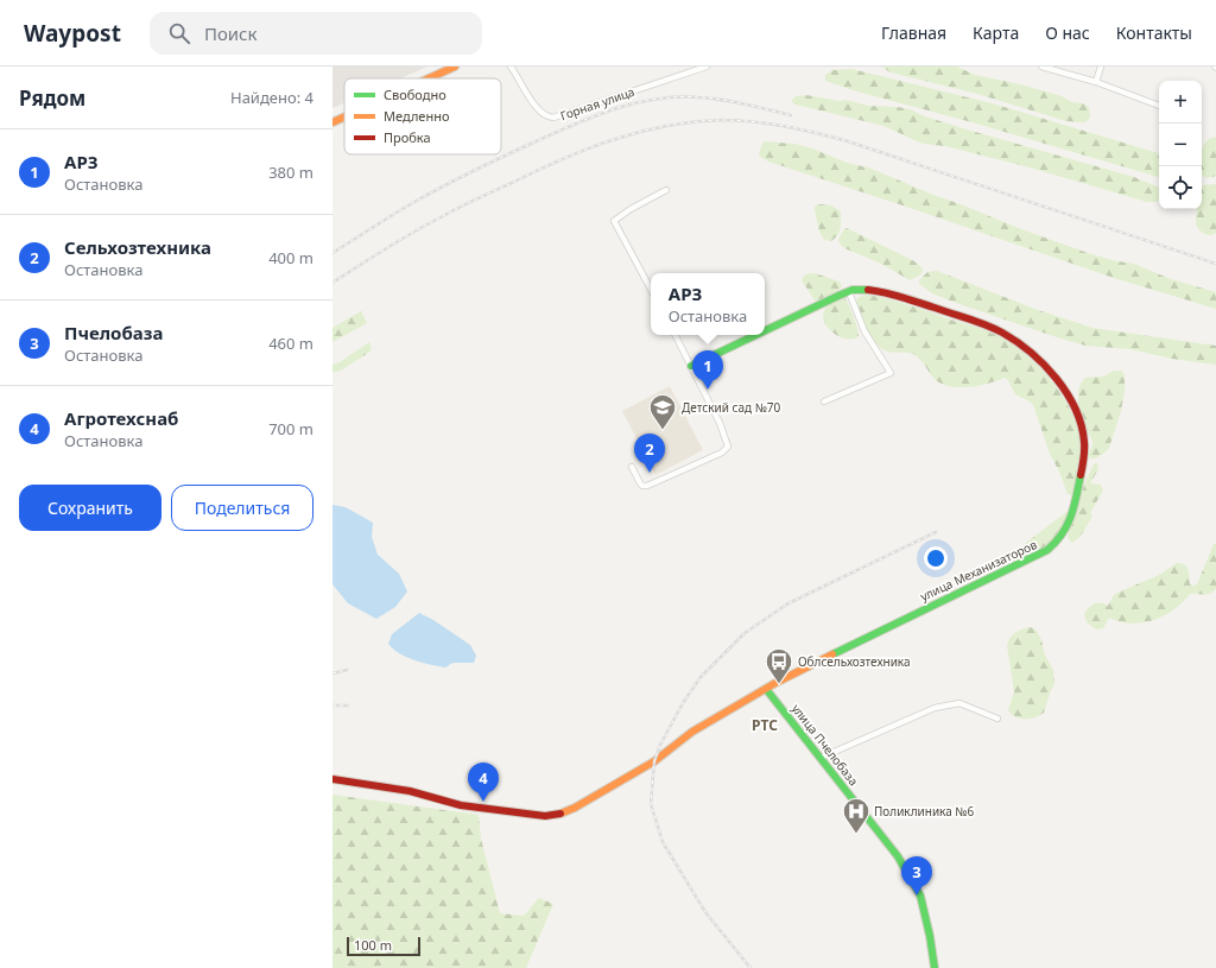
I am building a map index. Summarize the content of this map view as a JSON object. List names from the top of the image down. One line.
{"streets":{"street":["Горная улица","улица Механизаторов","улица Пчелобаза"]},"crossings":[["улица Механизаторов","улица Пчелобаза"]],"districts":["РТС"],"places":{"school or university":["Детский сад №70"],"bus stop":["Облсельхозтехника"],"hospital":["Поликлиника №6"]},"legend":["Свободно","Медленно","Пробка"],"scale_bar":"100 m","page":{"header":"Waypost","search":"Поиск","nav":["Главная","Карта","О нас","Контакты"],"heading":["Рядом","Найдено: 4"],"map_buttons":["+","−"],"list":[{"mark":"1","name":"АРЗ","note":"Остановка","value":"380 m"},{"mark":"2","name":"Сельхозтехника","note":"Остановка","value":"400 m"},{"mark":"3","name":"Пчелобаза","note":"Остановка","value":"460 m"},{"mark":"4","name":"Агротехснаб","note":"Остановка","value":"700 m"}],"popup":["АРЗ","Остановка"],"pins":["1","2","4","3"],"buttons":["Сохранить","Поделиться"],"scale":"100 m"}}
